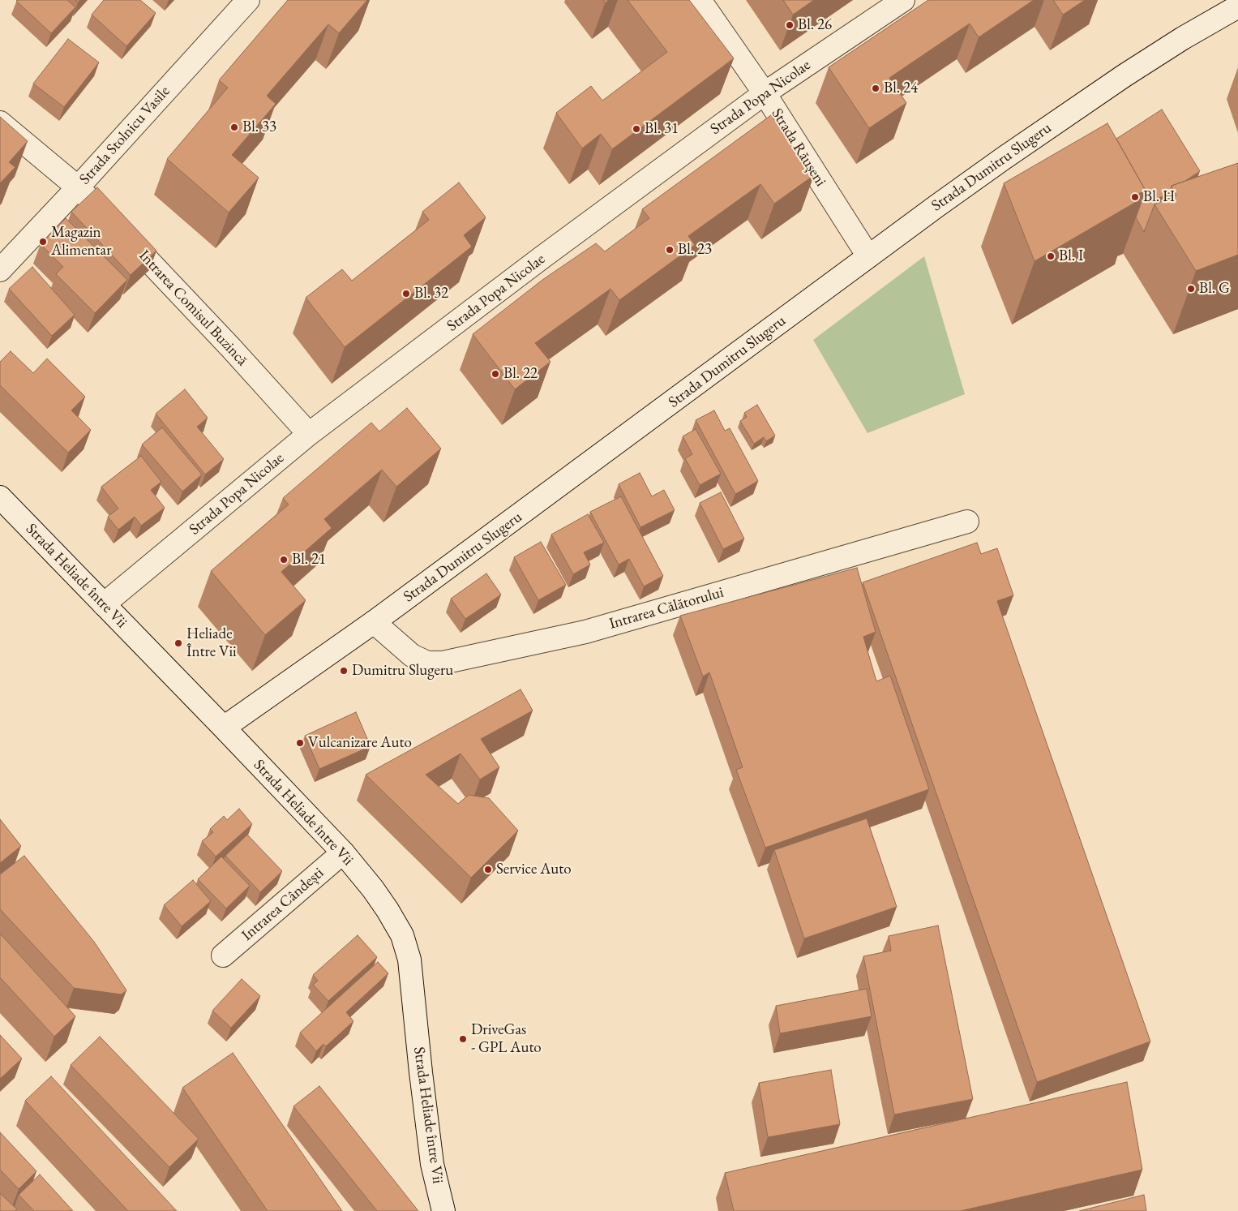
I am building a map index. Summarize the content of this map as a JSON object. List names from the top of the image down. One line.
{"streets":{"street":["Strada Popa Nicolae","Strada Stolnicu Vasile","Strada Răușeni","Strada Dumitru Slugeru","Intrarea Comisul Buzincă","Strada Heliade între Vii","Intrarea Călătorului","Intrarea Cândești"]},"crossings":[["Strada Popa Nicolae","Strada Răușeni"],["Strada Popa Nicolae","Intrarea Comisul Buzincă"],["Strada Popa Nicolae","Strada Heliade între Vii"],["Strada Stolnicu Vasile","Intrarea Comisul Buzincă"],["Strada Răușeni","Strada Dumitru Slugeru"],["Strada Dumitru Slugeru","Strada Heliade între Vii"],["Strada Dumitru Slugeru","Intrarea Călătorului"],["Strada Heliade între Vii","Intrarea Cândești"]],"places":["Bl. 26","Bl. 24","Bl. 33","Bl. 31","Bl. H","Magazin Alimentar","Bl. 23","Bl. I","Bl. G","Bl. 32","Bl. 22","Bl. 21","Heliade Între Vii","Dumitru Slugeru","Vulcanizare Auto","Service Auto","DriveGas - GPL Auto"]}
